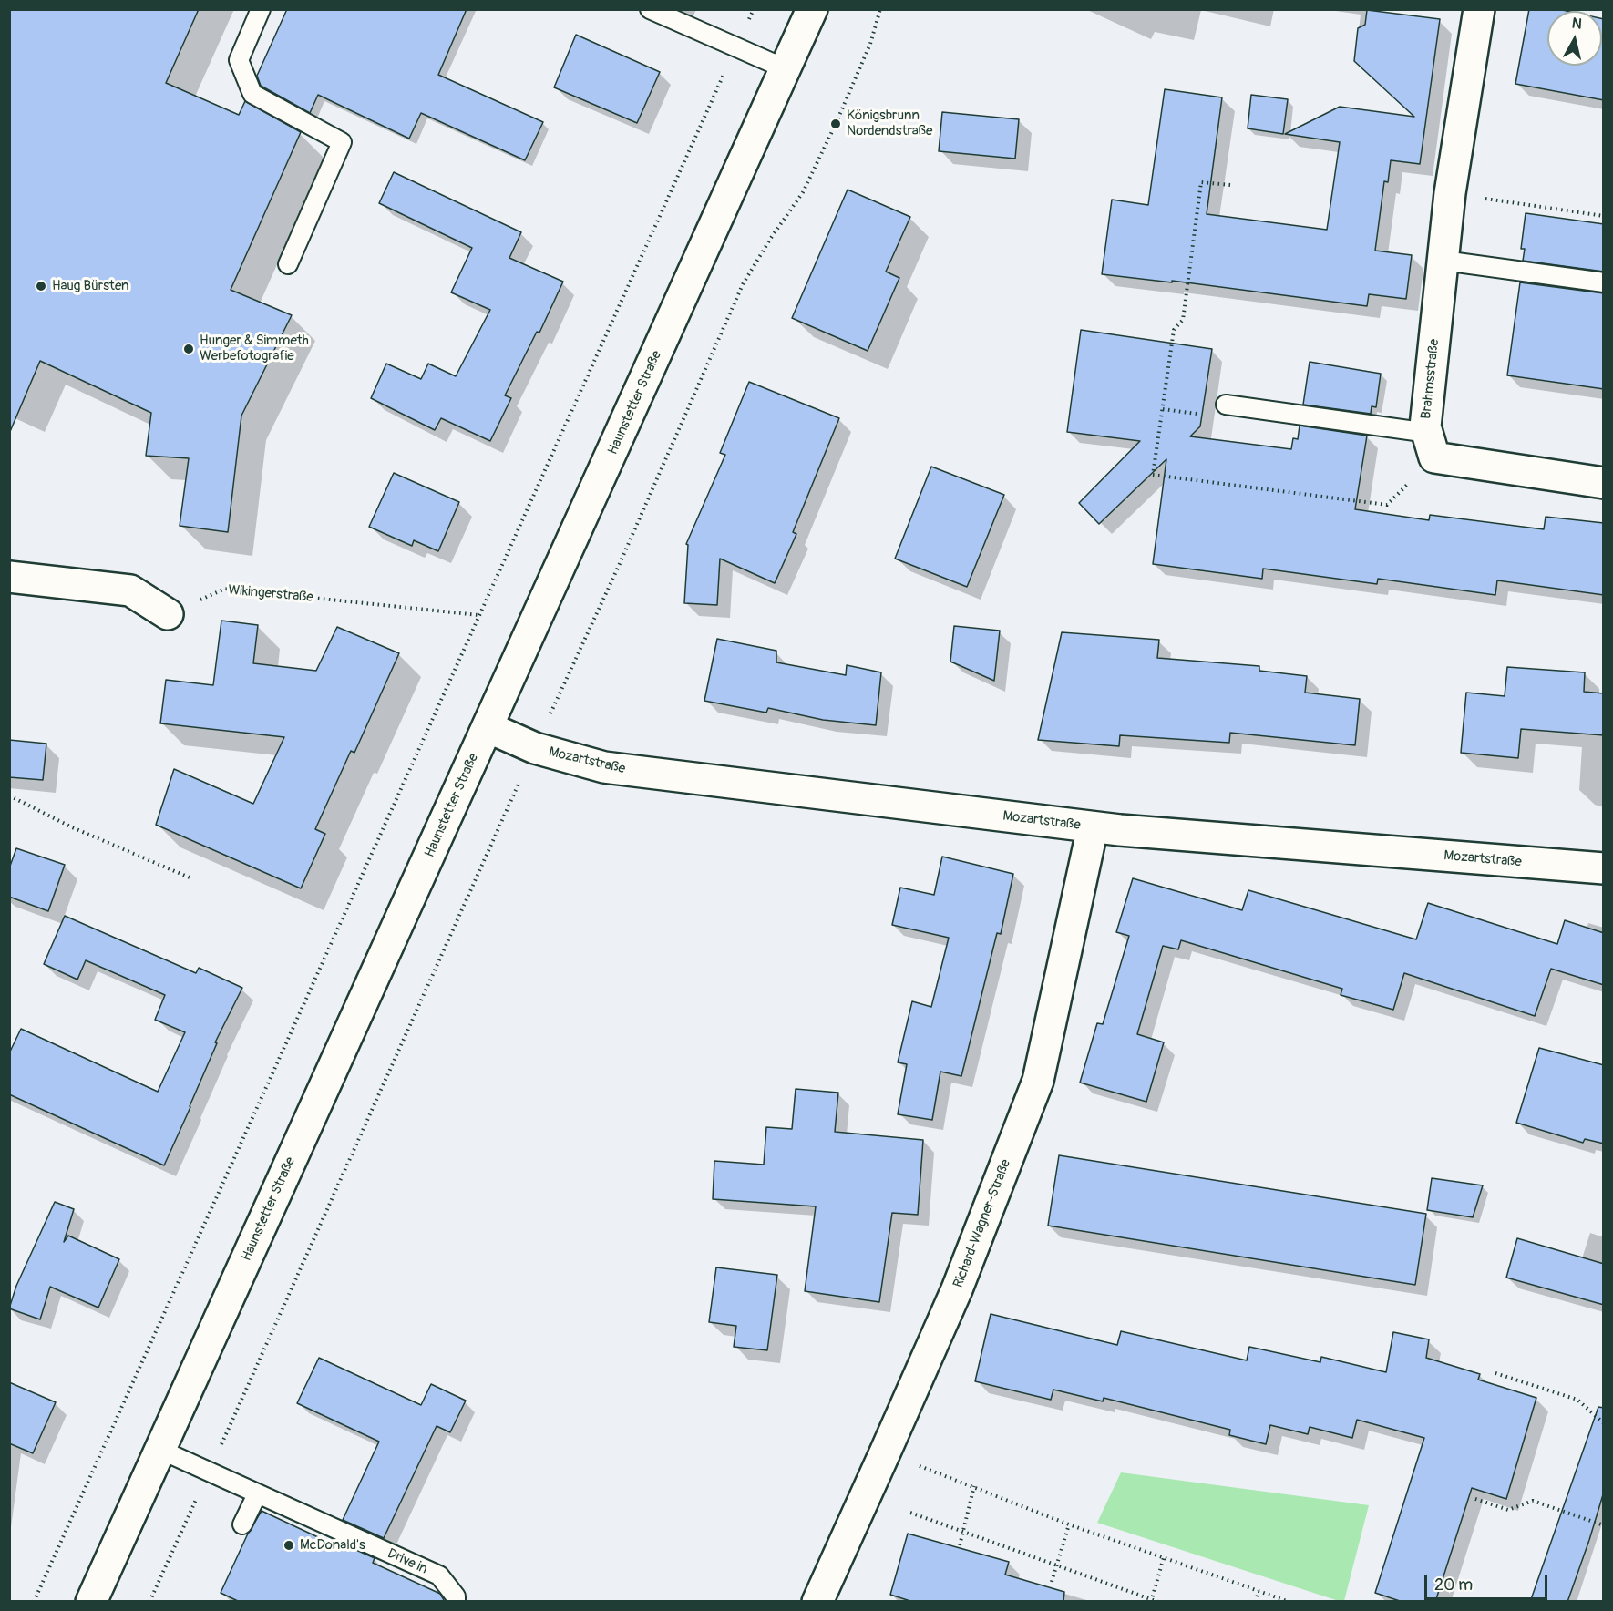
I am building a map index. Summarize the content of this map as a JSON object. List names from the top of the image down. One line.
{"streets":{"street":["Brahmsstraße","Haunstetter Straße","Mozartstraße","Richard-Wagner-Straße"],"lane":["Drive in"],"path":["Wikingerstraße"]},"crossings":[["Haunstetter Straße","Mozartstraße"],["Haunstetter Straße","Drive in"],["Mozartstraße","Richard-Wagner-Straße"]],"places":["Königsbrunn Nordendstraße","Haug Bürsten","Hunger & Simmeth Werbefotografie","McDonald's"],"scale_bar":"20 m","north":"top"}
